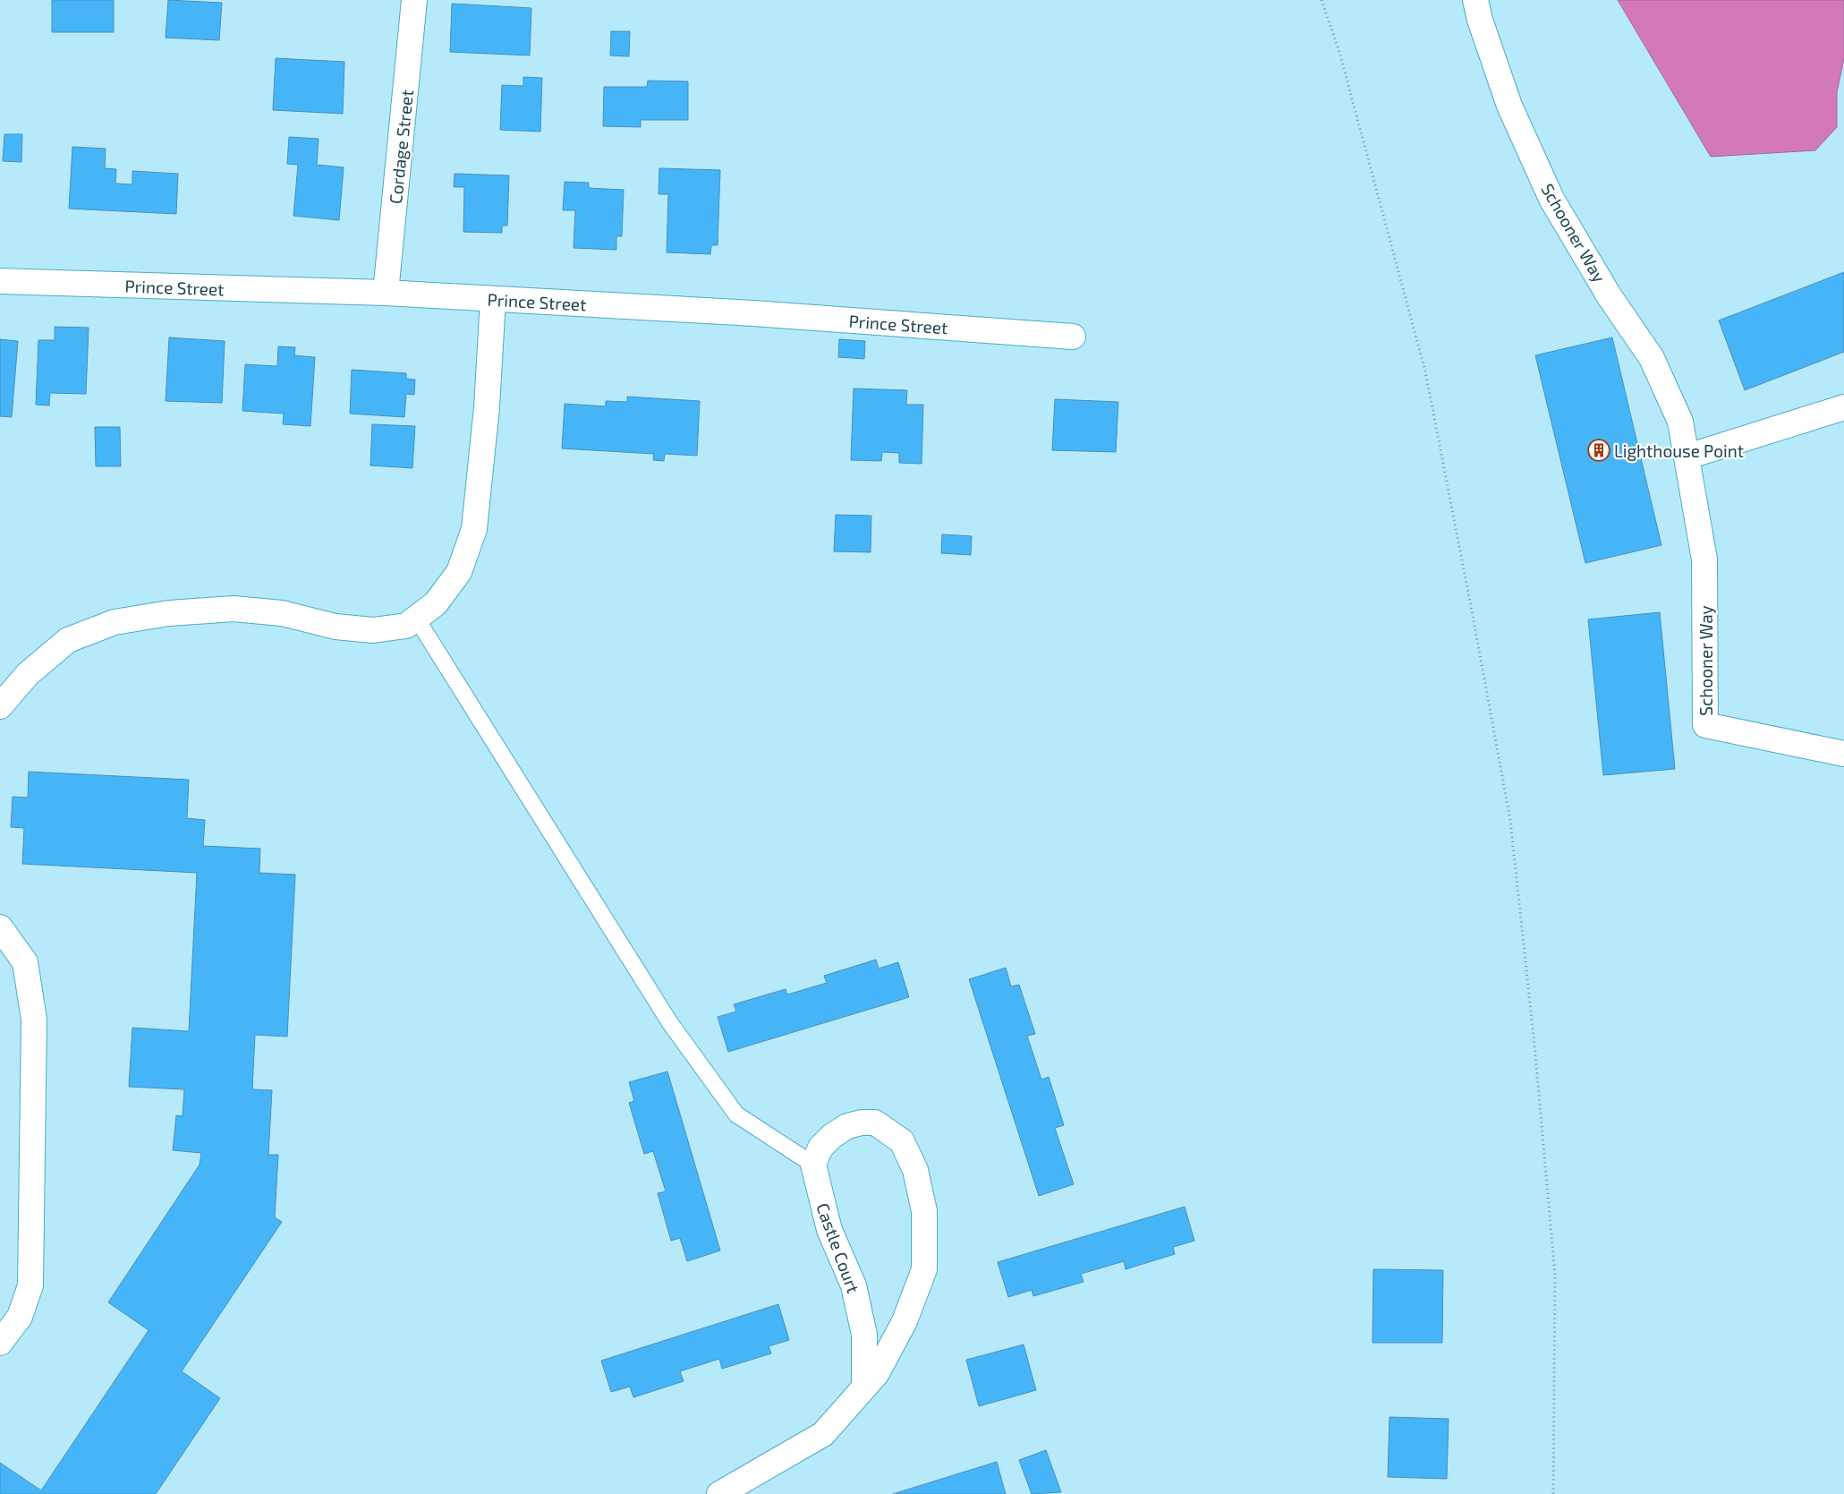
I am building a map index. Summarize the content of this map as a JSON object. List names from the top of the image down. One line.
{"streets":{"street":["Cordage Street","Schooner Way","Prince Street","Castle Court"]},"crossings":[["Cordage Street","Prince Street"]],"places":{"building":["Lighthouse Point"]}}
